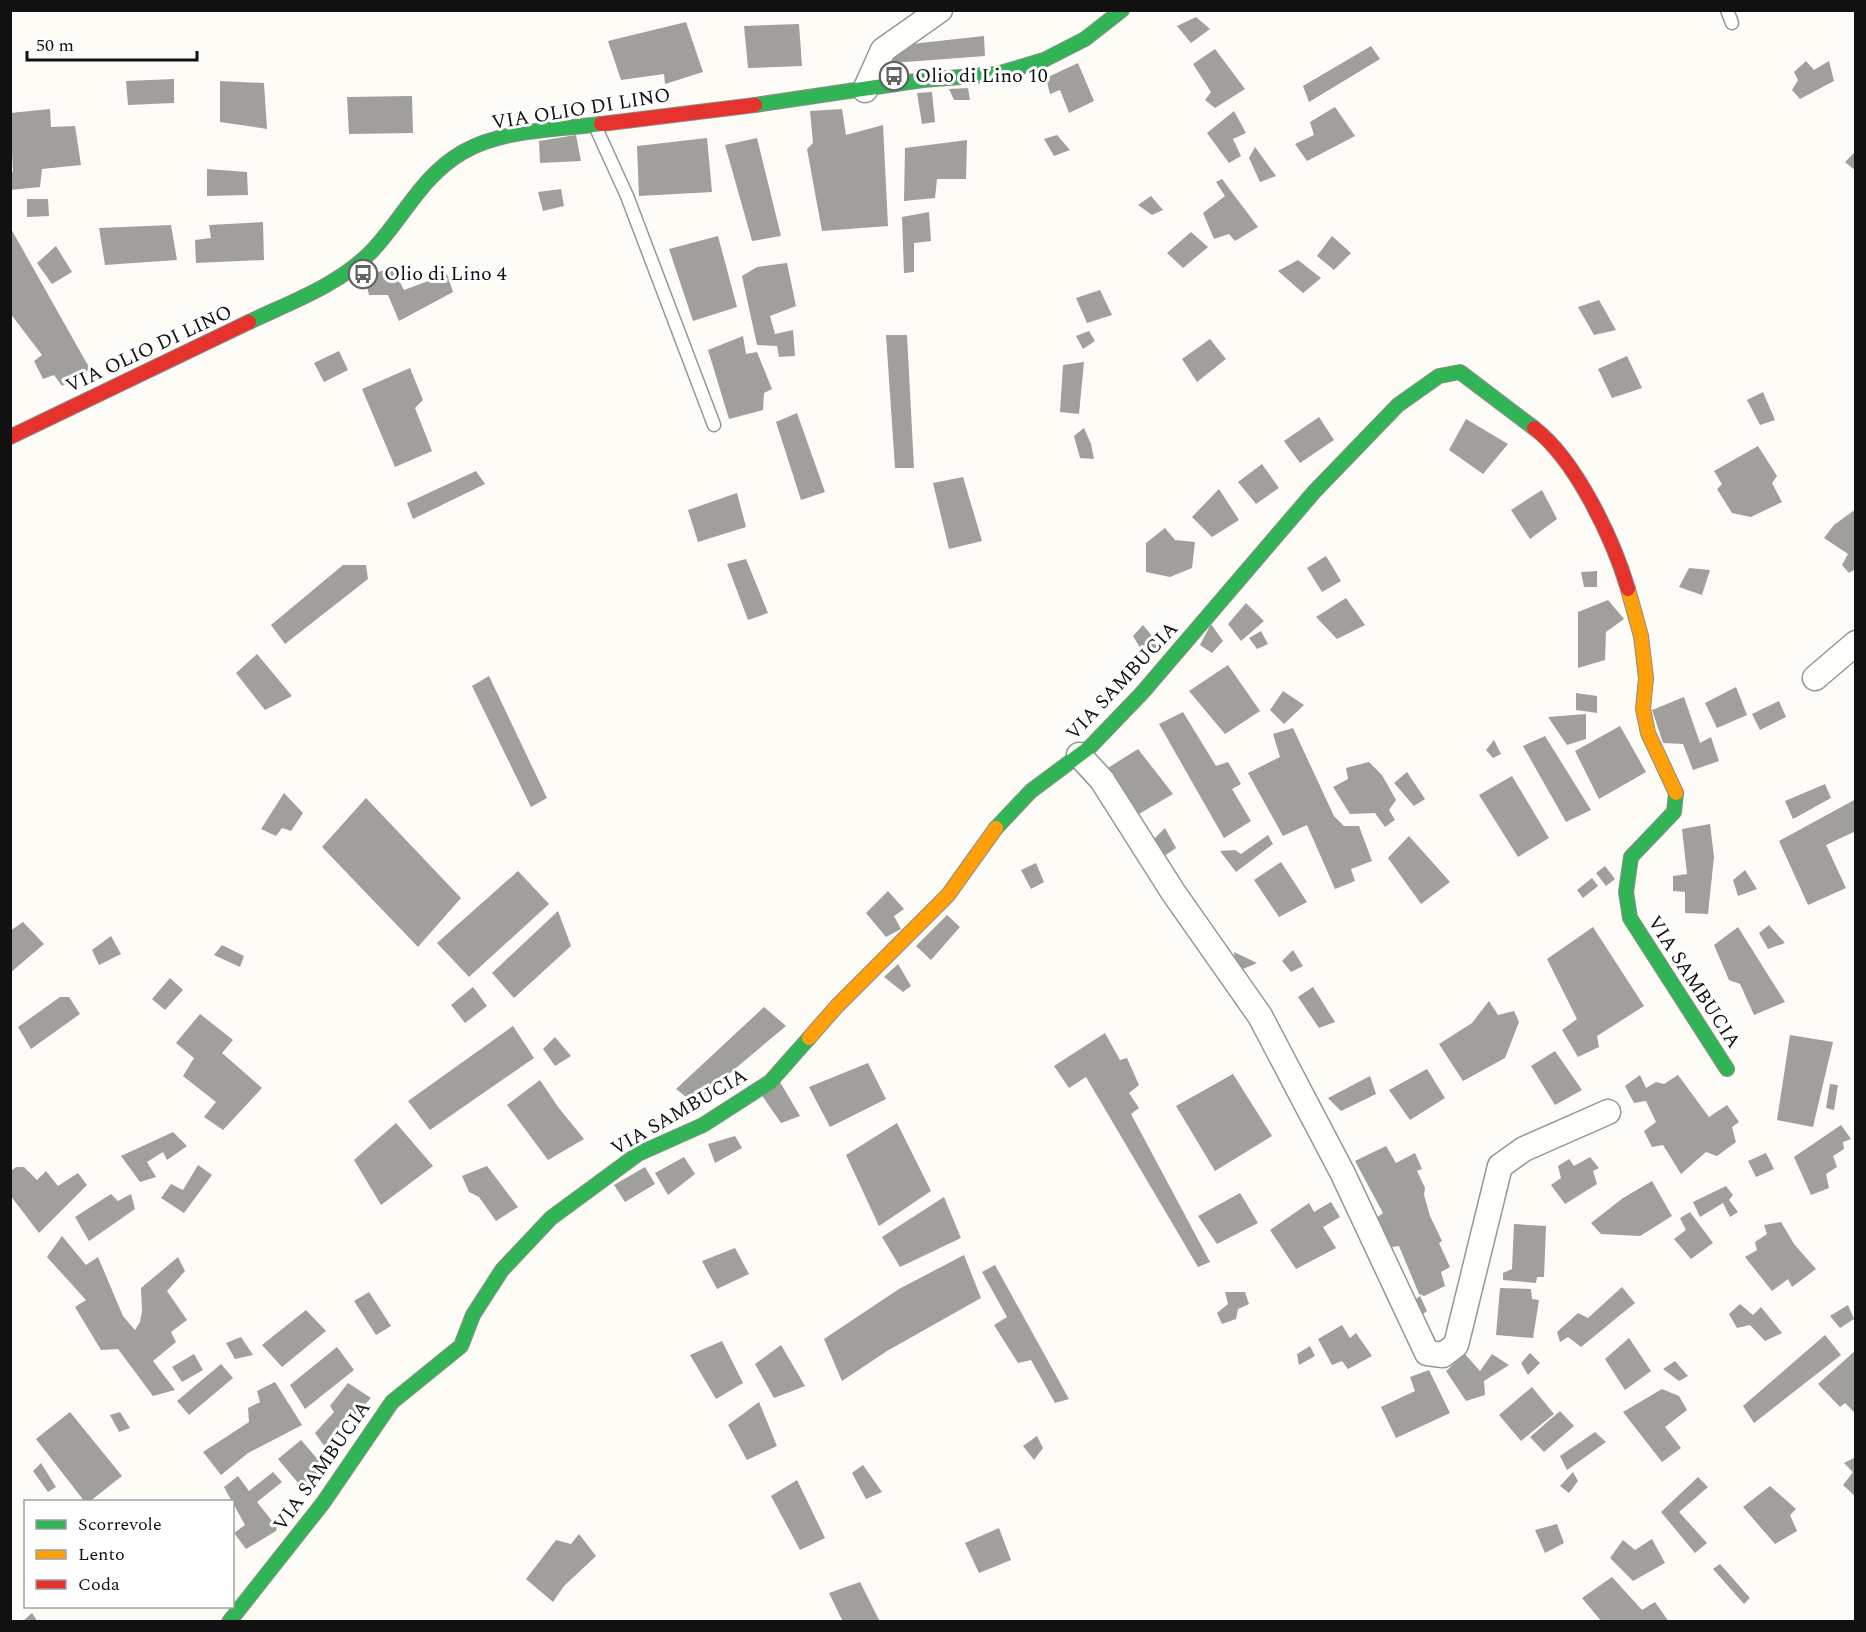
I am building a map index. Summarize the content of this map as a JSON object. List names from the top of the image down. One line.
{"streets":{"street":["VIA OLIO DI LINO","VIA SAMBUCIA"]},"places":{"bus stop":["Olio di Lino 10","Olio di Lino 4"]},"legend":["Scorrevole","Lento","Coda"],"scale_bar":"50 m"}
